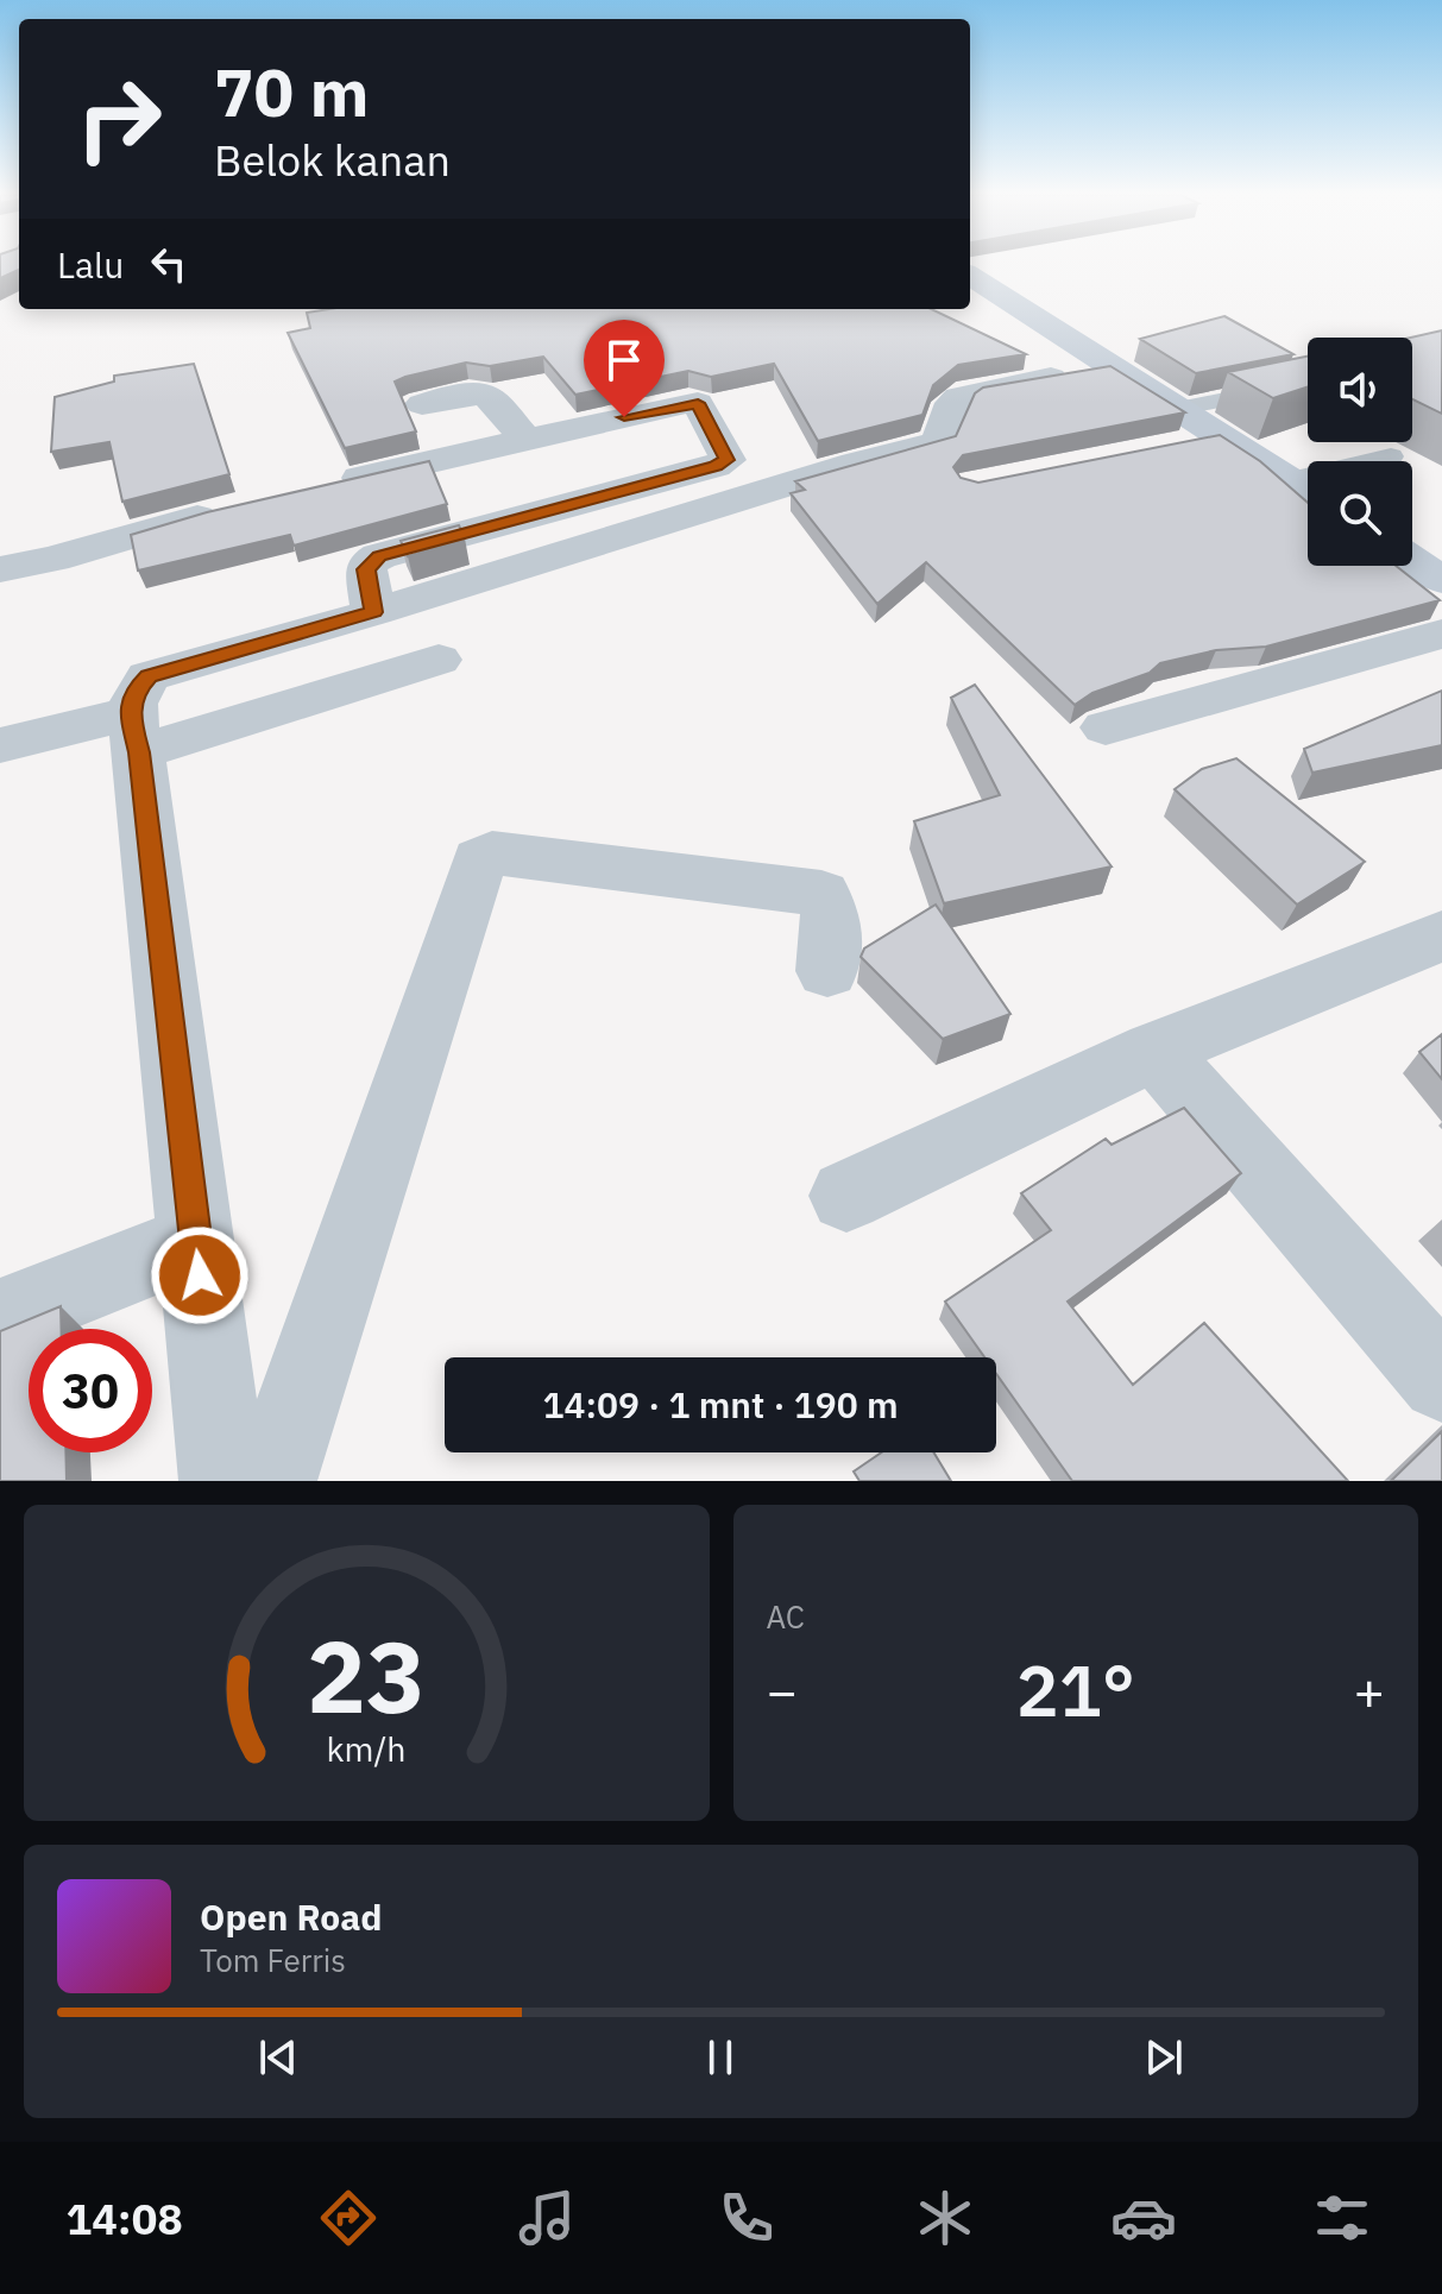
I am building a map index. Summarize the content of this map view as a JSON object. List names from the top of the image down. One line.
{"page":{"turn":["70 m","Belok kanan"],"then":"Lalu","limit":"30","trip":"14:09 · 1 mnt · 190 m","tile":"AC","heat":["−","21°","+"],"song":["Open Road","Tom Ferris"],"tabs":"14:08","gauge":["23","km/h"]}}
